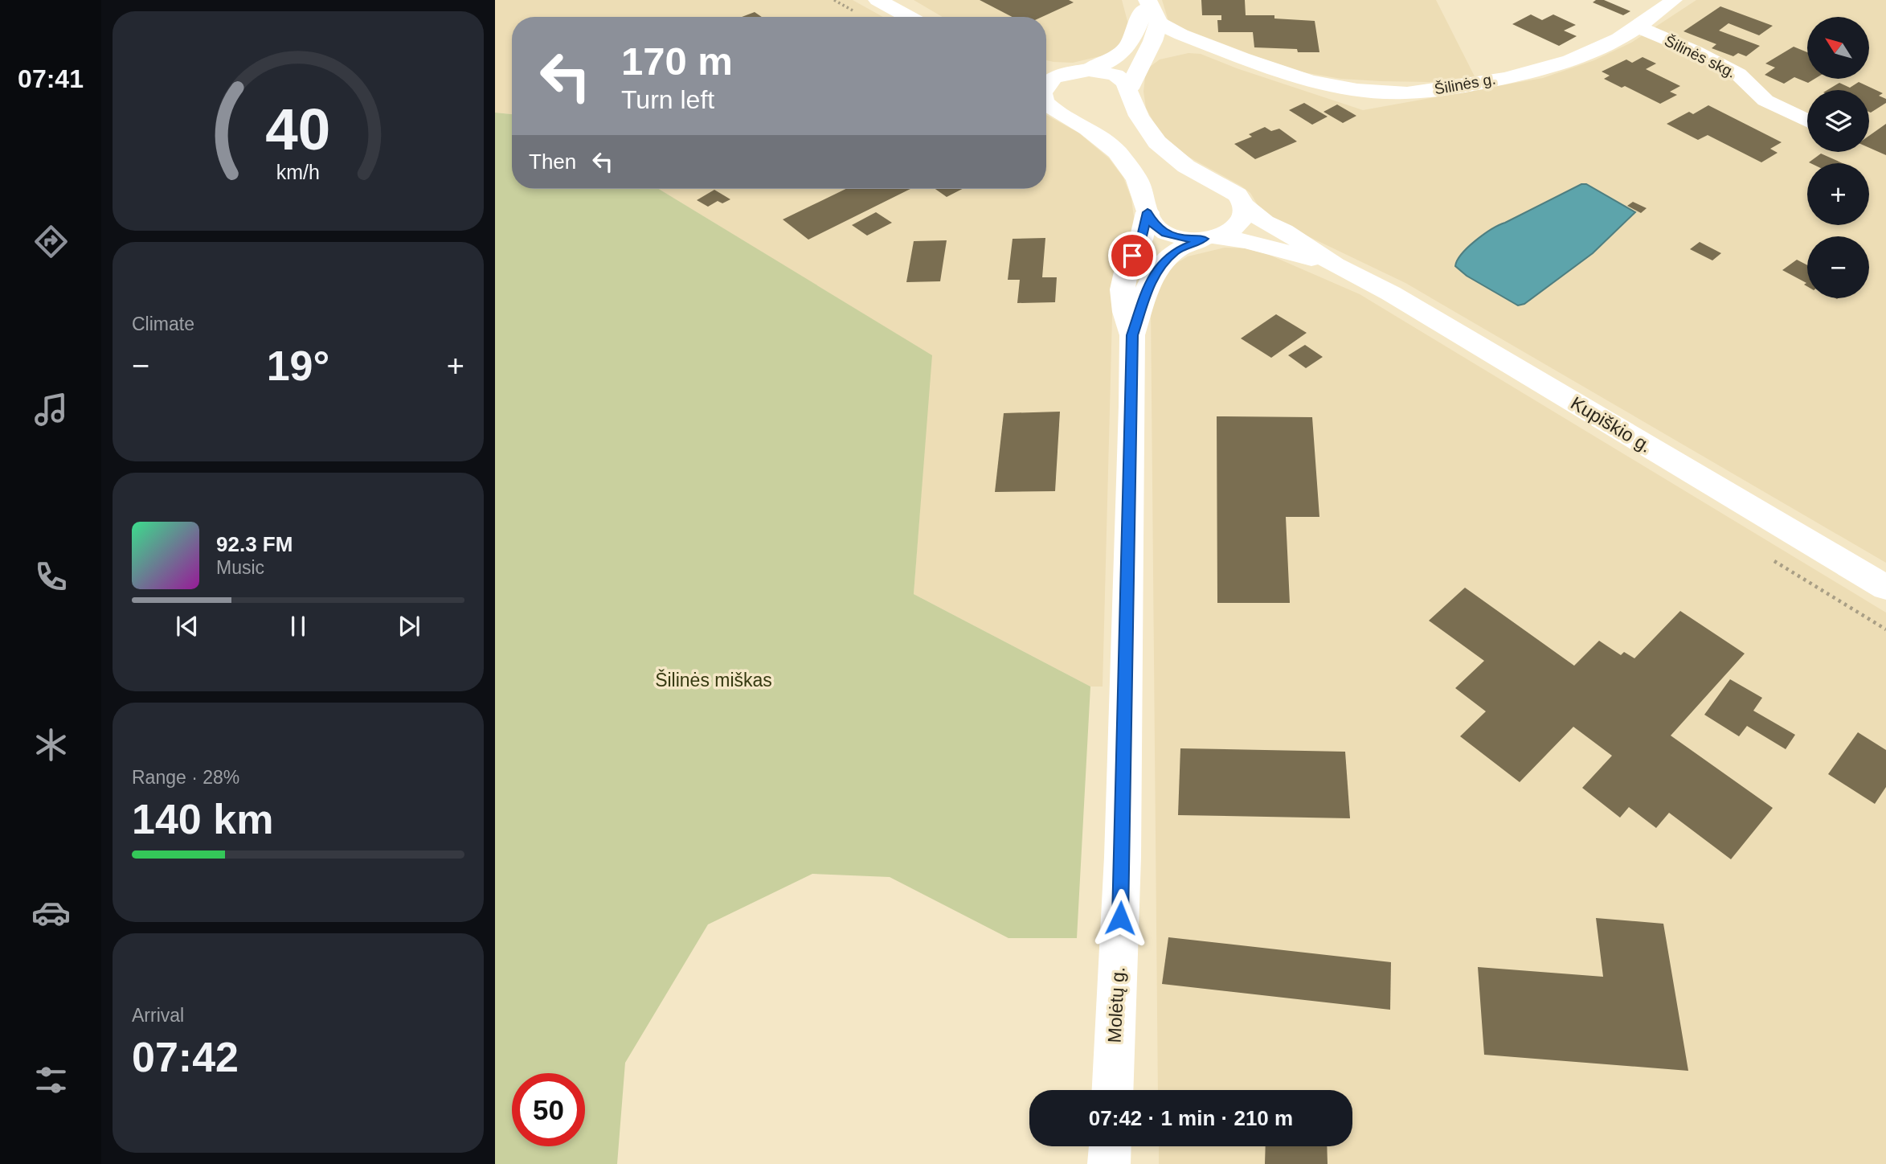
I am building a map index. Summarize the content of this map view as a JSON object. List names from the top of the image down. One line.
{"streets":{"main road":["Kupiškio g.","Molėtų g."],"street":["Šilinės skg.","Šilinės g."]},"crossings":[["Šilinės skg.","Šilinės g."],["Kupiškio g.","Molėtų g."]],"parks":["Šilinės miškas"],"north":"top left","page":{"tabs":"07:41","map_buttons":["+","−"],"turn":["170 m","Turn left"],"then":"Then","tile":["Climate",["Range · 28%","140 km"],["Arrival","07:42"]],"heat":["−","19°","+"],"song":["92.3 FM","Music"],"limit":"50","trip":"07:42 · 1 min · 210 m","gauge":["40","km/h"]}}
